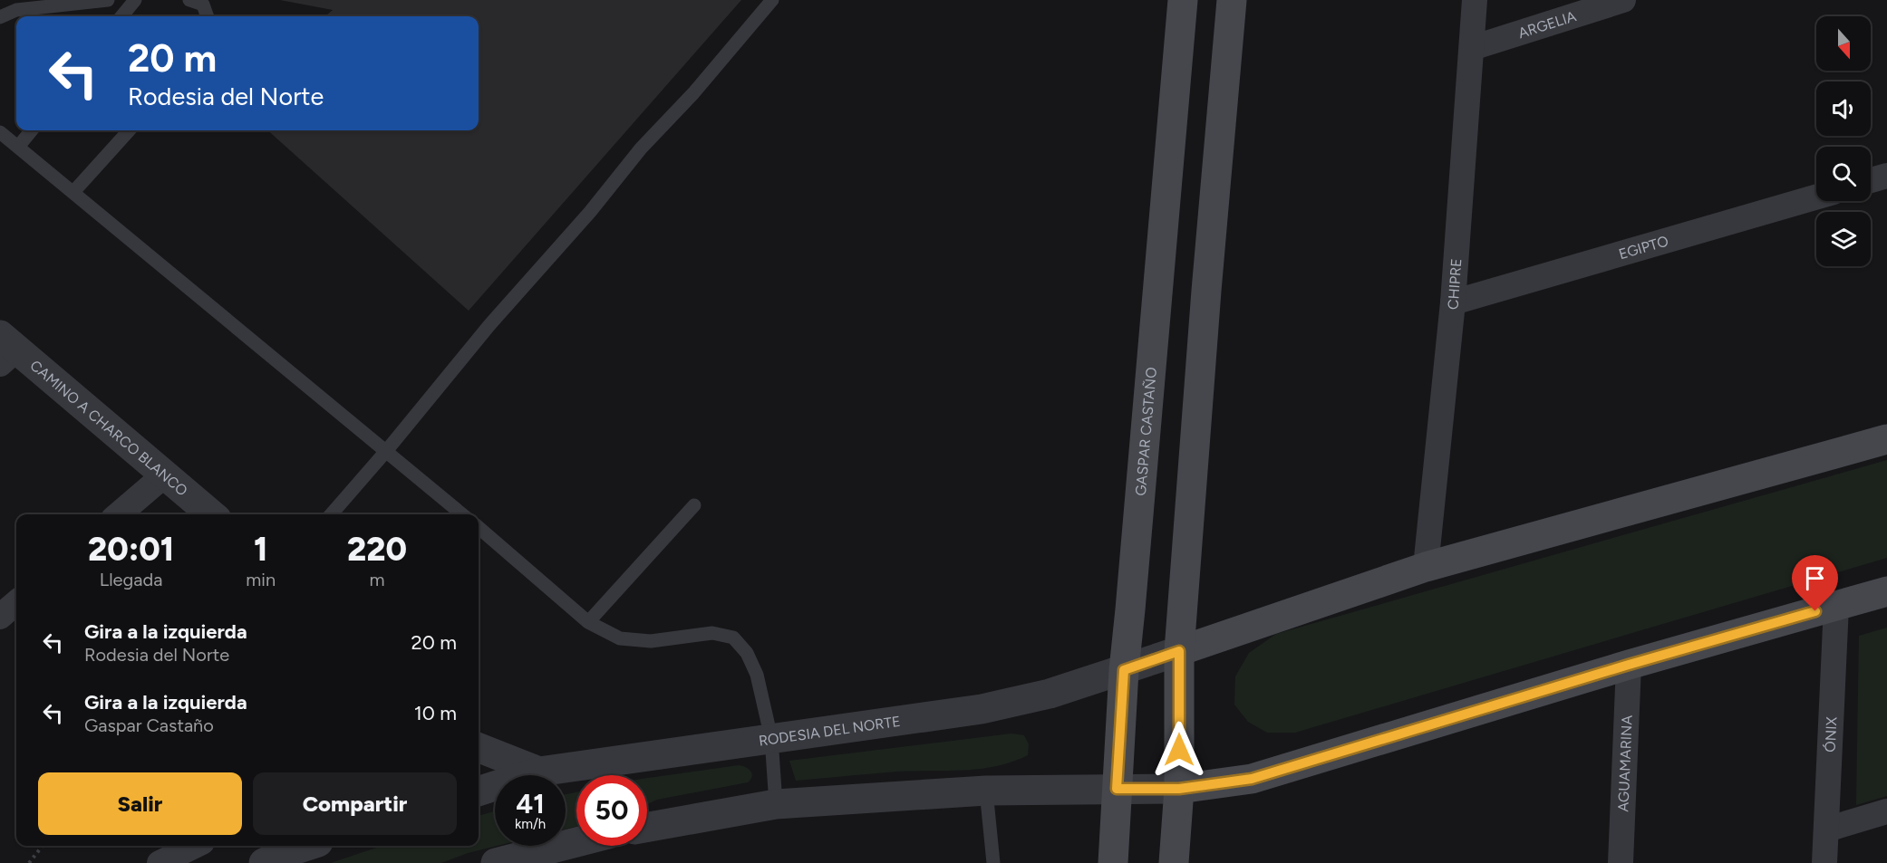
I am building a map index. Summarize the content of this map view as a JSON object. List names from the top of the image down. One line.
{"streets":{"main road":["GASPAR CASTAÑO"],"street":["ARGELIA","EGIPTO","CHIPRE","CAMINO A CHARCO BLANCO","RODESIA DEL NORTE","ÓNIX","AGUAMARINA"]},"crossings":[["ARGELIA","CHIPRE"],["EGIPTO","CHIPRE"],["GASPAR CASTAÑO","RODESIA DEL NORTE"]],"north":"bottom","page":{"turn":["20 m","Rodesia del Norte"],"eta":["20:01","Llegada","1","min","220","m"],"list":[{"name":"Gira a la izquierda","note":"Rodesia del Norte","value":"20 m"},{"name":"Gira a la izquierda","note":"Gaspar Castaño","value":"10 m"}],"buttons":["Salir","Compartir"],"speed":"41 km/h","limit":"50"}}
